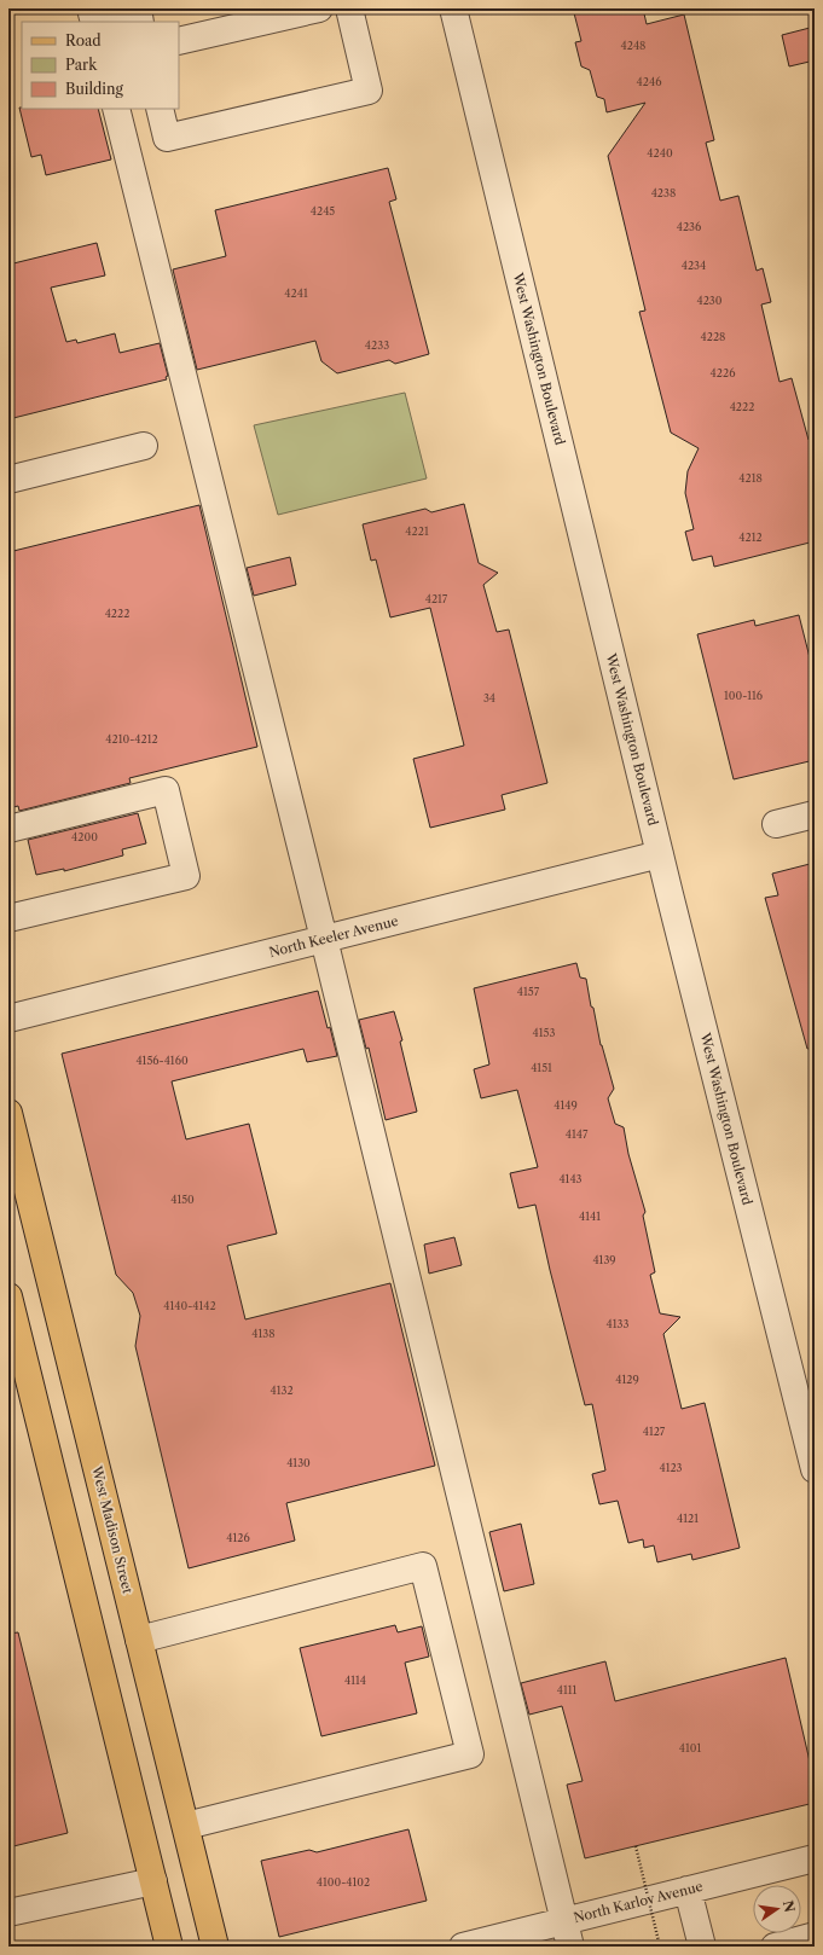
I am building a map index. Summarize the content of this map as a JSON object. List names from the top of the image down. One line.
{"streets":{"main road":["West Madison Street"],"street":["West Washington Boulevard","North Keeler Avenue","North Karlov Avenue"]},"crossings":[["West Washington Boulevard","North Keeler Avenue"]],"house_numbers":["4248","4246","4240","4238","4245","4236","4234","4241","4230","4228","4233","4226","4222","4218","4221","4212","4217","4222","100-116","34","4210-4212","4200","4157","4153","4156-4160","4151","4149","4147","4143","4150","4141","4139","4140-4142","4133","4138","4129","4132","4127","4130","4123","4121","4126","4114","4111","4101","4100-4102"],"legend":["Road","Park","Building"],"north":"right"}
